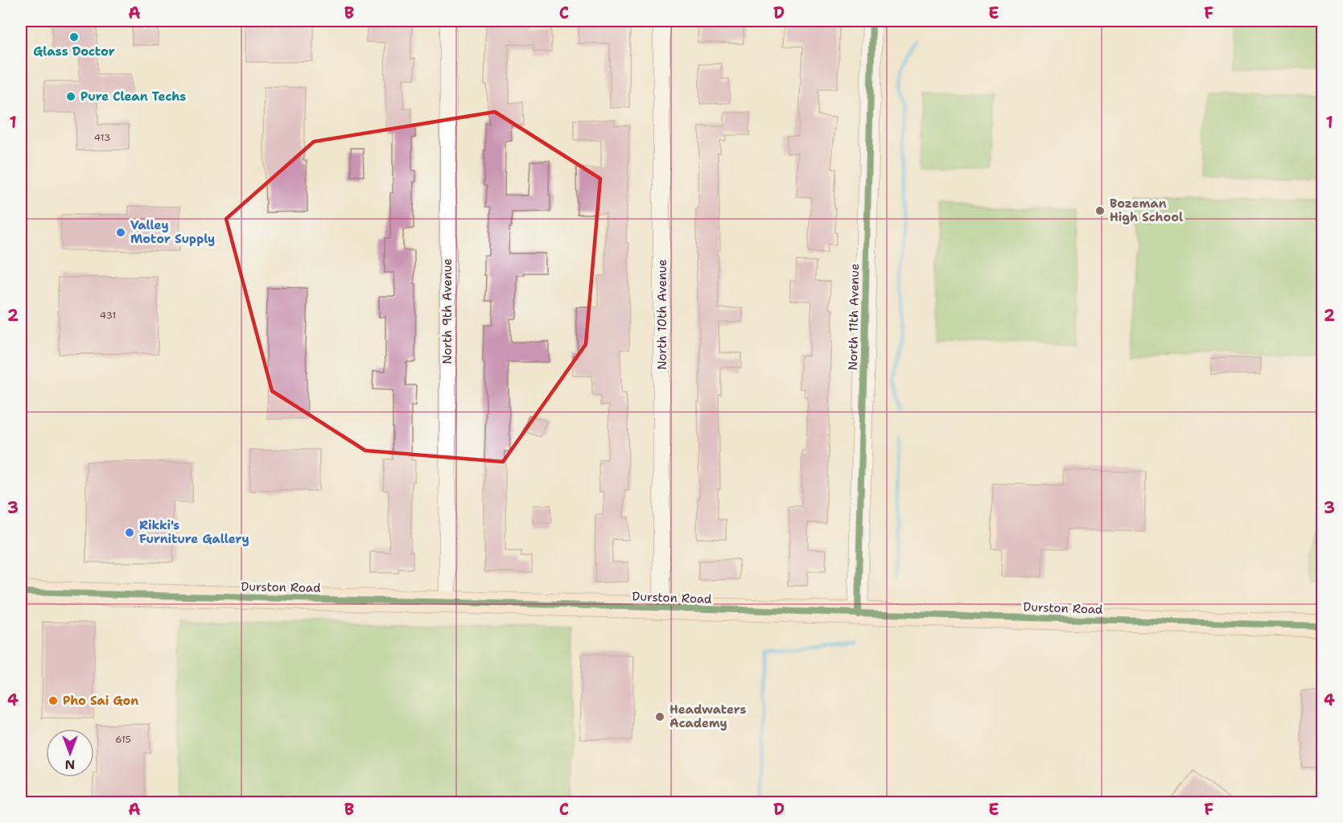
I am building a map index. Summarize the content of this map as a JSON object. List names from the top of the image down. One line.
{"streets":{"main road":["Durston Road"],"street":["North 9th Avenue","North 10th Avenue","North 11th Avenue"]},"crossings":[["North 9th Avenue","Durston Road"],["North 10th Avenue","Durston Road"],["North 11th Avenue","Durston Road"]],"places":["Glass Doctor","Pure Clean Techs","Bozeman High School","Valley Motor Supply","Rikki's Furniture Gallery","Pho Sai Gon","Headwaters Academy"],"house_numbers":["413","431","615"],"north":"bottom","grid":{"columns":["A","B","C","D","E","F"],"rows":["1","2","3","4"]}}
